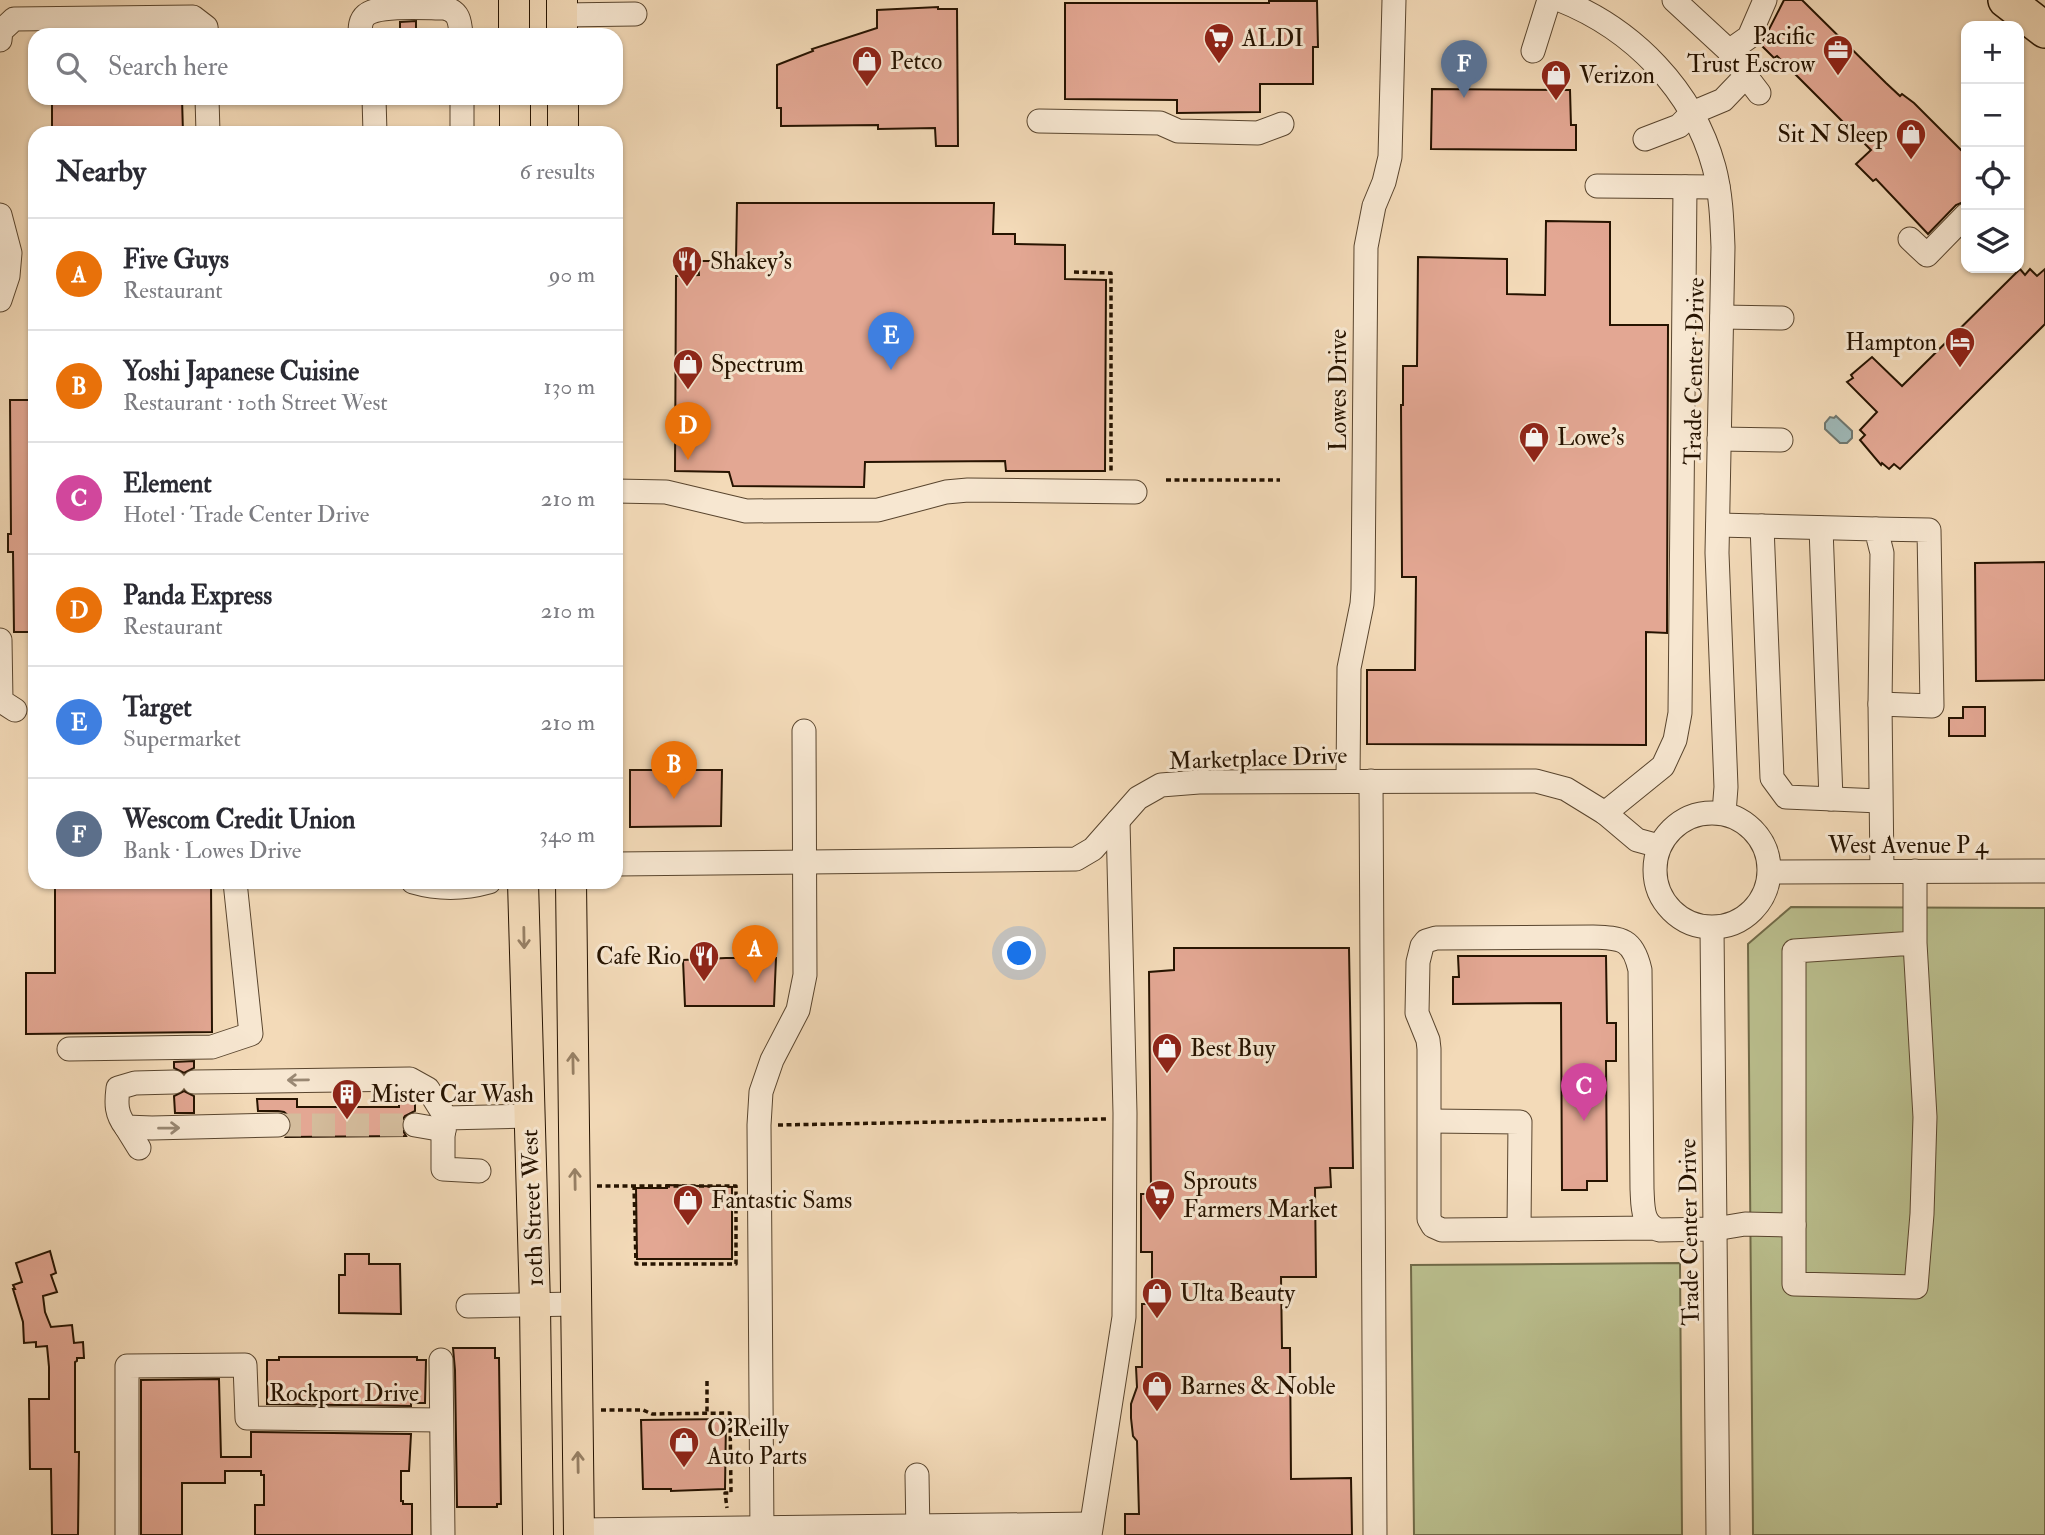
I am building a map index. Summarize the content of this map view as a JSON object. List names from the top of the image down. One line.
{"streets":{"main road":["10th Street West"],"street":["Trade Center Drive","Lowes Drive","Marketplace Drive","West Avenue P 4","Rockport Drive"]},"crossings":[["Trade Center Drive","Marketplace Drive"],["Trade Center Drive","West Avenue P 4"],["Lowes Drive","Marketplace Drive"],["Marketplace Drive","West Avenue P 4"]],"places":{"supermarket":["ALDI","Sprouts Farmers Market"],"office":["Pacific Trust Escrow"],"shop":["Petco","Verizon","Sit N Sleep","Spectrum","Lowe's","Best Buy","Fantastic Sams","Ulta Beauty","Barnes & Noble","O'Reilly Auto Parts"],"restaurant":["Shakey's","Cafe Rio"],"hotel":["Hampton"],"building":["Mister Car Wash"]},"page":{"map_buttons":["+","−"],"search":"Search here","pins":["F","E","D","B","A","C"],"heading":["Nearby","6 results"],"list":[{"mark":"A","name":"Five Guys","note":"Restaurant","value":"90 m"},{"mark":"B","name":"Yoshi Japanese Cuisine","note":"Restaurant · 10th Street West","value":"130 m"},{"mark":"C","name":"Element","note":"Hotel · Trade Center Drive","value":"210 m"},{"mark":"D","name":"Panda Express","note":"Restaurant","value":"210 m"},{"mark":"E","name":"Target","note":"Supermarket","value":"210 m"},{"mark":"F","name":"Wescom Credit Union","note":"Bank · Lowes Drive","value":"340 m"}]}}
